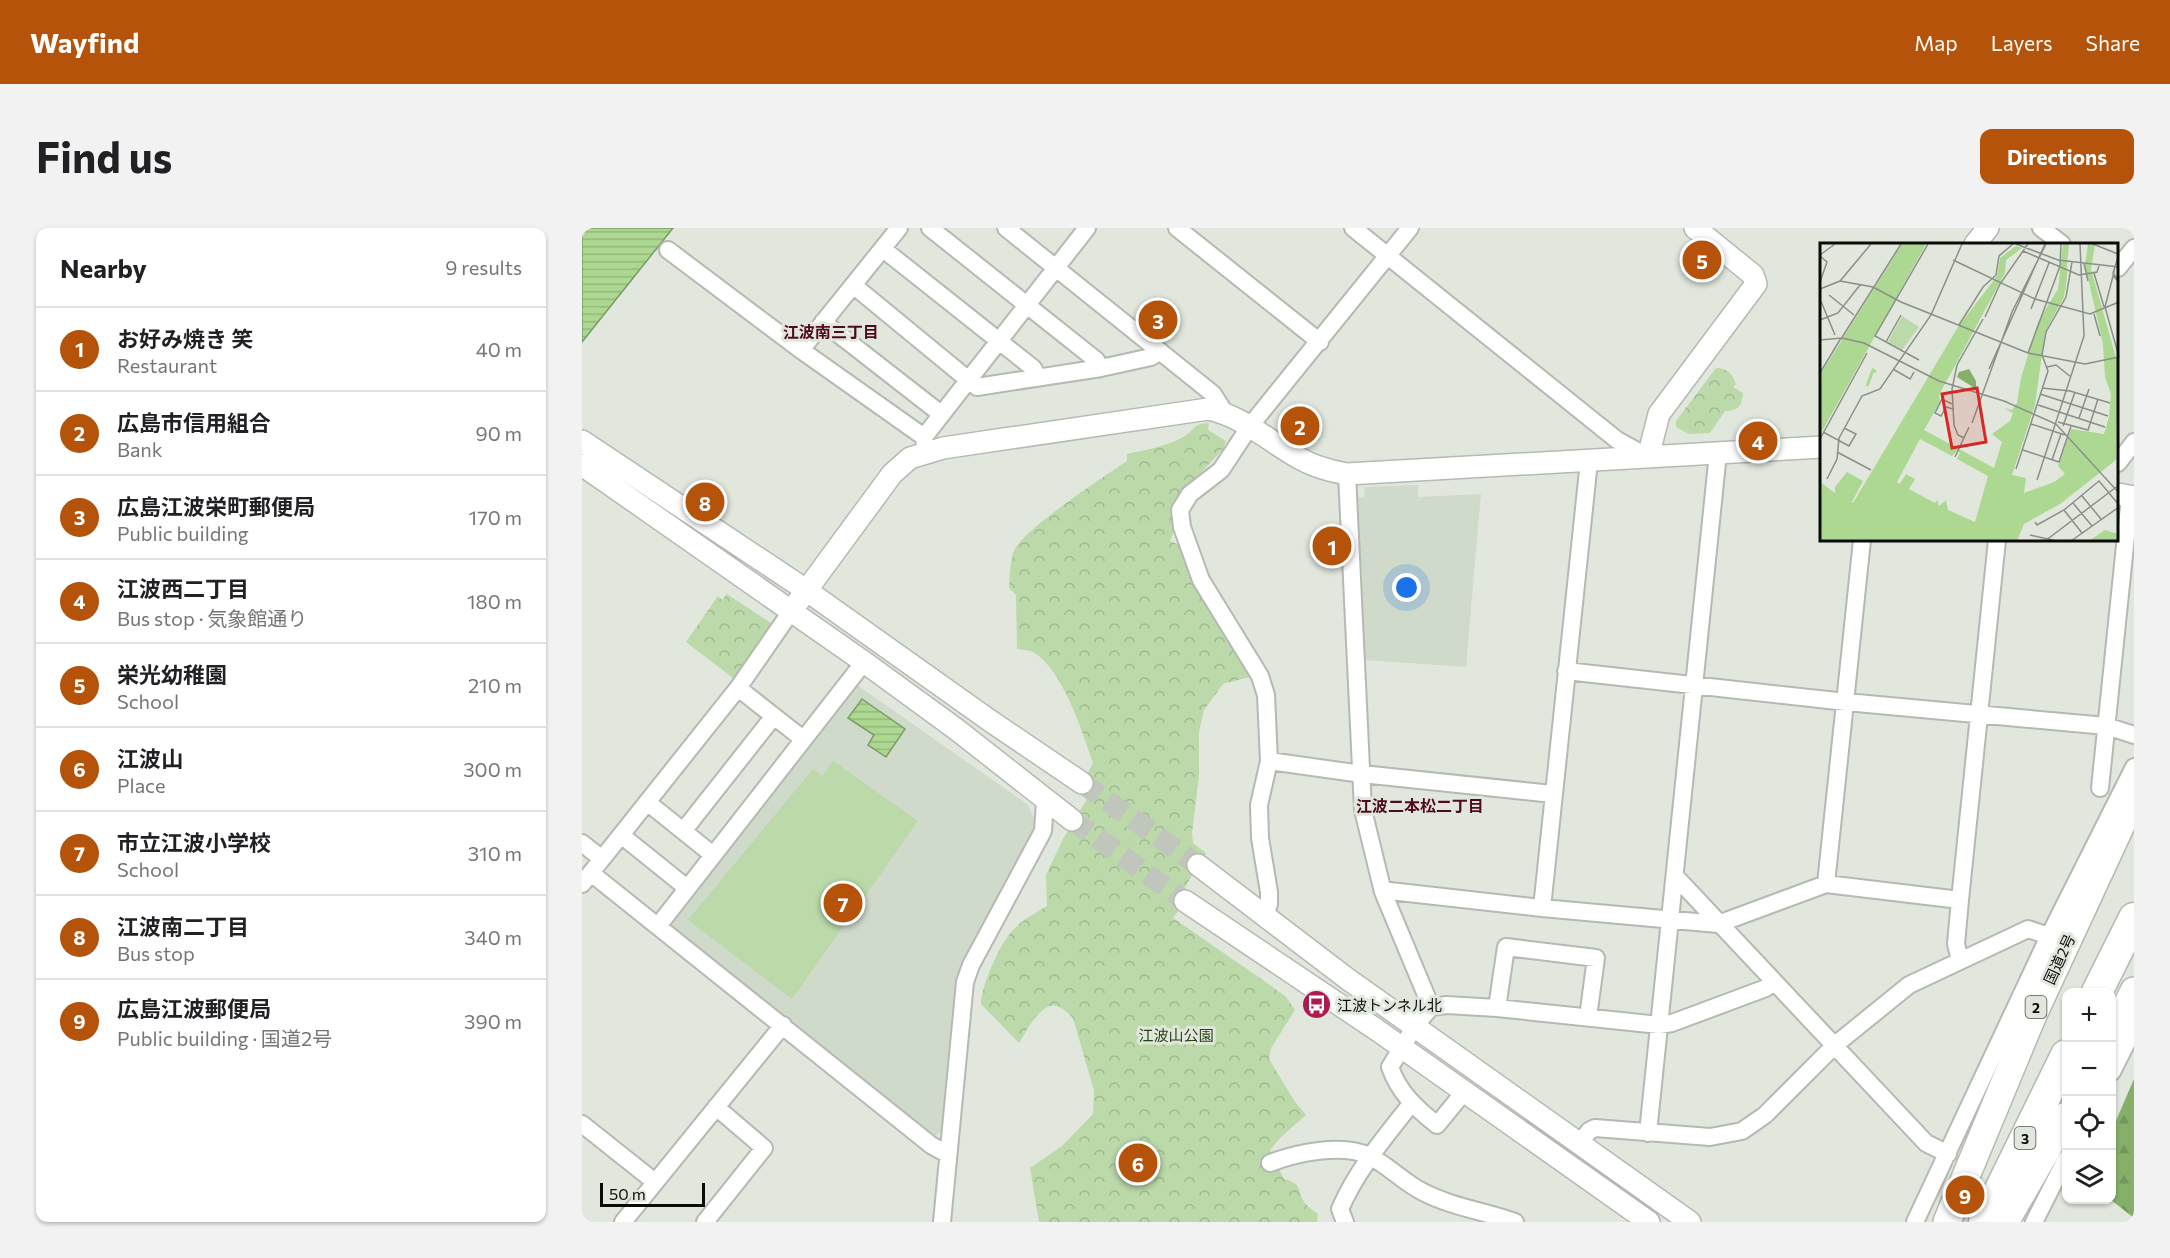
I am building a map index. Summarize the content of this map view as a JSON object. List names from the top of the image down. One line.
{"streets":{"highway":["国道2号","2","3"]},"districts":["江波南三丁目","江波二本松二丁目"],"parks":["江波山公園"],"places":{"bus stop":["江波トンネル北"]},"scale_bar":"50 m","page":{"header":"Wayfind","nav":["Map","Layers","Share"],"buttons":"Directions","title":"Find us","heading":["Nearby","9 results"],"pins":["5","3","2","4","8","1","7","6","9"],"list":[{"mark":"1","name":"お好み焼き 笑","note":"Restaurant","value":"40 m"},{"mark":"2","name":"広島市信用組合","note":"Bank","value":"90 m"},{"mark":"3","name":"広島江波栄町郵便局","note":"Public building","value":"170 m"},{"mark":"4","name":"江波西二丁目","note":"Bus stop · 気象館通り","value":"180 m"},{"mark":"5","name":"栄光幼稚園","note":"School","value":"210 m"},{"mark":"6","name":"江波山","note":"Place","value":"300 m"},{"mark":"7","name":"市立江波小学校","note":"School","value":"310 m"},{"mark":"8","name":"江波南二丁目","note":"Bus stop","value":"340 m"},{"mark":"9","name":"広島江波郵便局","note":"Public building · 国道2号","value":"390 m"}],"map_buttons":["+","−"],"scale":"50 m"}}
